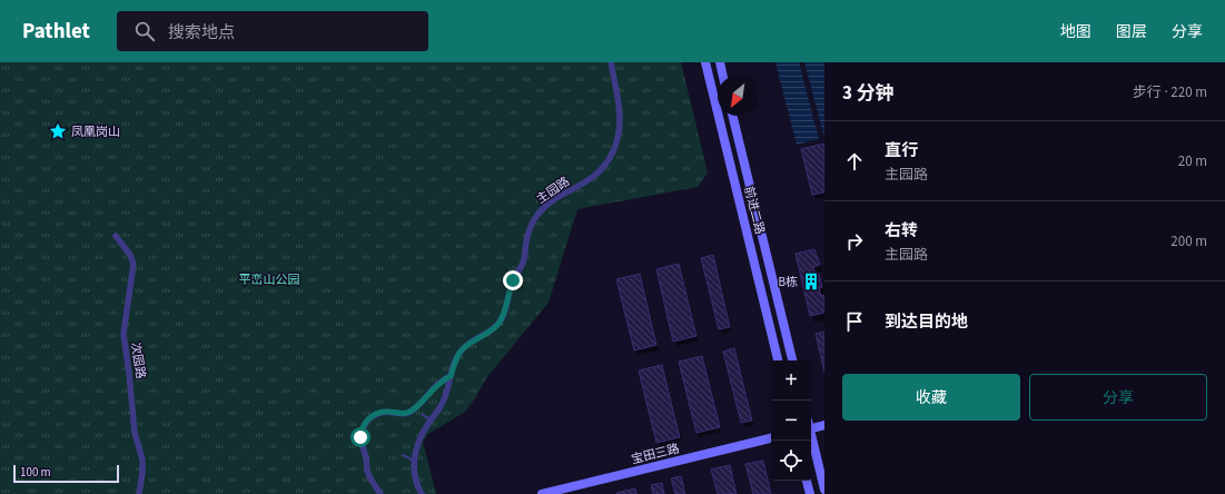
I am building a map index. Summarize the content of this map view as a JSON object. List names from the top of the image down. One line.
{"streets":{"main road":["前进二路","宝田三路"],"street":["主园路","次园路"]},"parks":["平峦山公园"],"places":{"place":["凤凰岗山"],"building":["B栋"]},"scale_bar":"100 m","north":"bottom left","page":{"header":"Pathlet","search":"搜索地点","nav":["地图","图层","分享"],"heading":["3 分钟","步行 · 220 m"],"list":[["直行","主园路","20 m"],["右转","主园路","200 m"],"到达目的地"],"map_buttons":["+","−"],"buttons":["收藏","分享"],"scale":"100 m"}}
